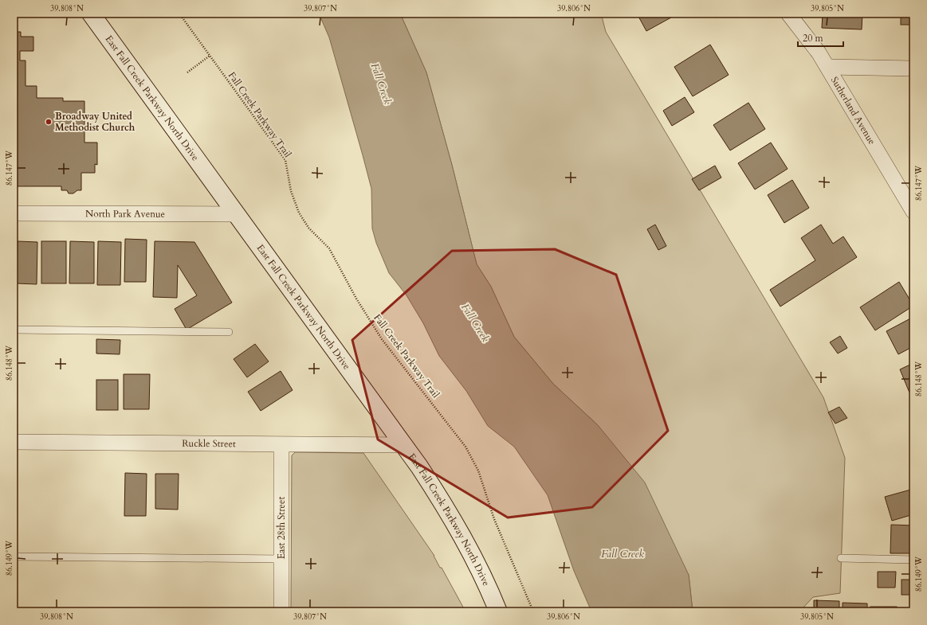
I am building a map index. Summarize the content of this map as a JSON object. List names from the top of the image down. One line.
{"streets":{"main road":["East Fall Creek Parkway North Drive"],"street":["Sutherland Avenue","North Park Avenue","Ruckle Street","East 28th Street"],"path":["Fall Creek Parkway Trail"]},"crossings":[["East Fall Creek Parkway North Drive","North Park Avenue"],["East Fall Creek Parkway North Drive","Ruckle Street"],["Ruckle Street","East 28th Street"]],"water":["Fall Creek"],"places":["Broadway United Methodist Church"],"scale_bar":"20 m","coordinates":["39.808°N","39.807°N","39.806°N","39.805°N","86.147°W","86.148°W","86.149°W"]}
